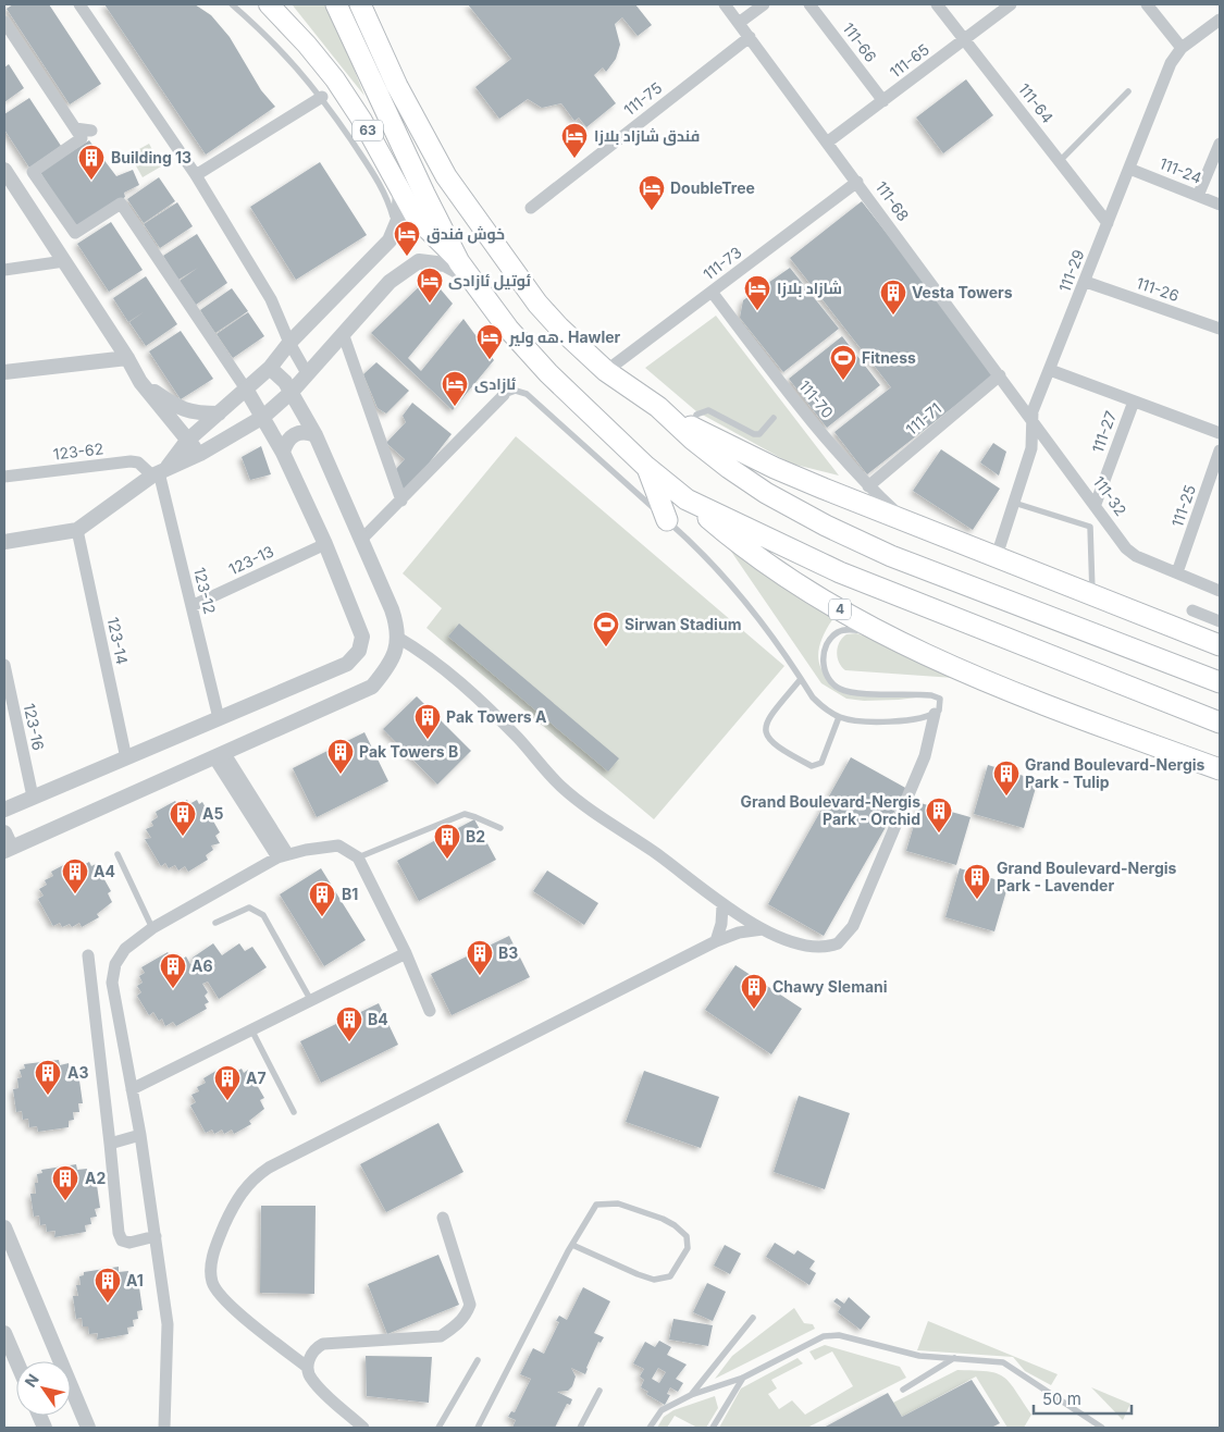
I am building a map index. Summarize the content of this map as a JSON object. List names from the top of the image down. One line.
{"streets":{"highway":["4"],"main road":["63"],"street":["111-66","111-65","111-75","111-64","111-24","111-68","111-73","111-29","111-26","111-70","111-71","111-27","123-62","111-32","111-25","123-13","123-12","123-14","123-16"]},"crossings":[["111-66","111-65"],["111-65","111-64"],["111-65","111-68"],["111-75","111-68"],["111-64","111-29"],["111-24","111-29"],["111-68","111-73"],["111-68","111-29"],["111-68","111-71"],["111-68","111-32"],["111-73","111-70"],["111-29","111-26"],["111-29","111-32"],["111-70","111-71"],["111-27","111-32"],["123-62","123-12"],["111-32","111-25"],["123-13","123-12"]],"places":{"hotel":["فندق شازاد بلازا","DoubleTree","خوش فندق","ئوتیل ئازادی","شازاد بلازا","هه ولير. Hawler","ئازادی"],"building":["Building 13","Vesta Towers","Pak Towers A","Pak Towers B","Grand Boulevard-Nergis Park - Tulip","Grand Boulevard-Nergis Park - Orchid","A5","B2","A4","Grand Boulevard-Nergis Park - Lavender","B1","B3","A6","Chawy Slemani","B4","A3","A7","A2","A1"],"sports":["Fitness","Sirwan Stadium"]},"scale_bar":"50 m","north":"top left"}
